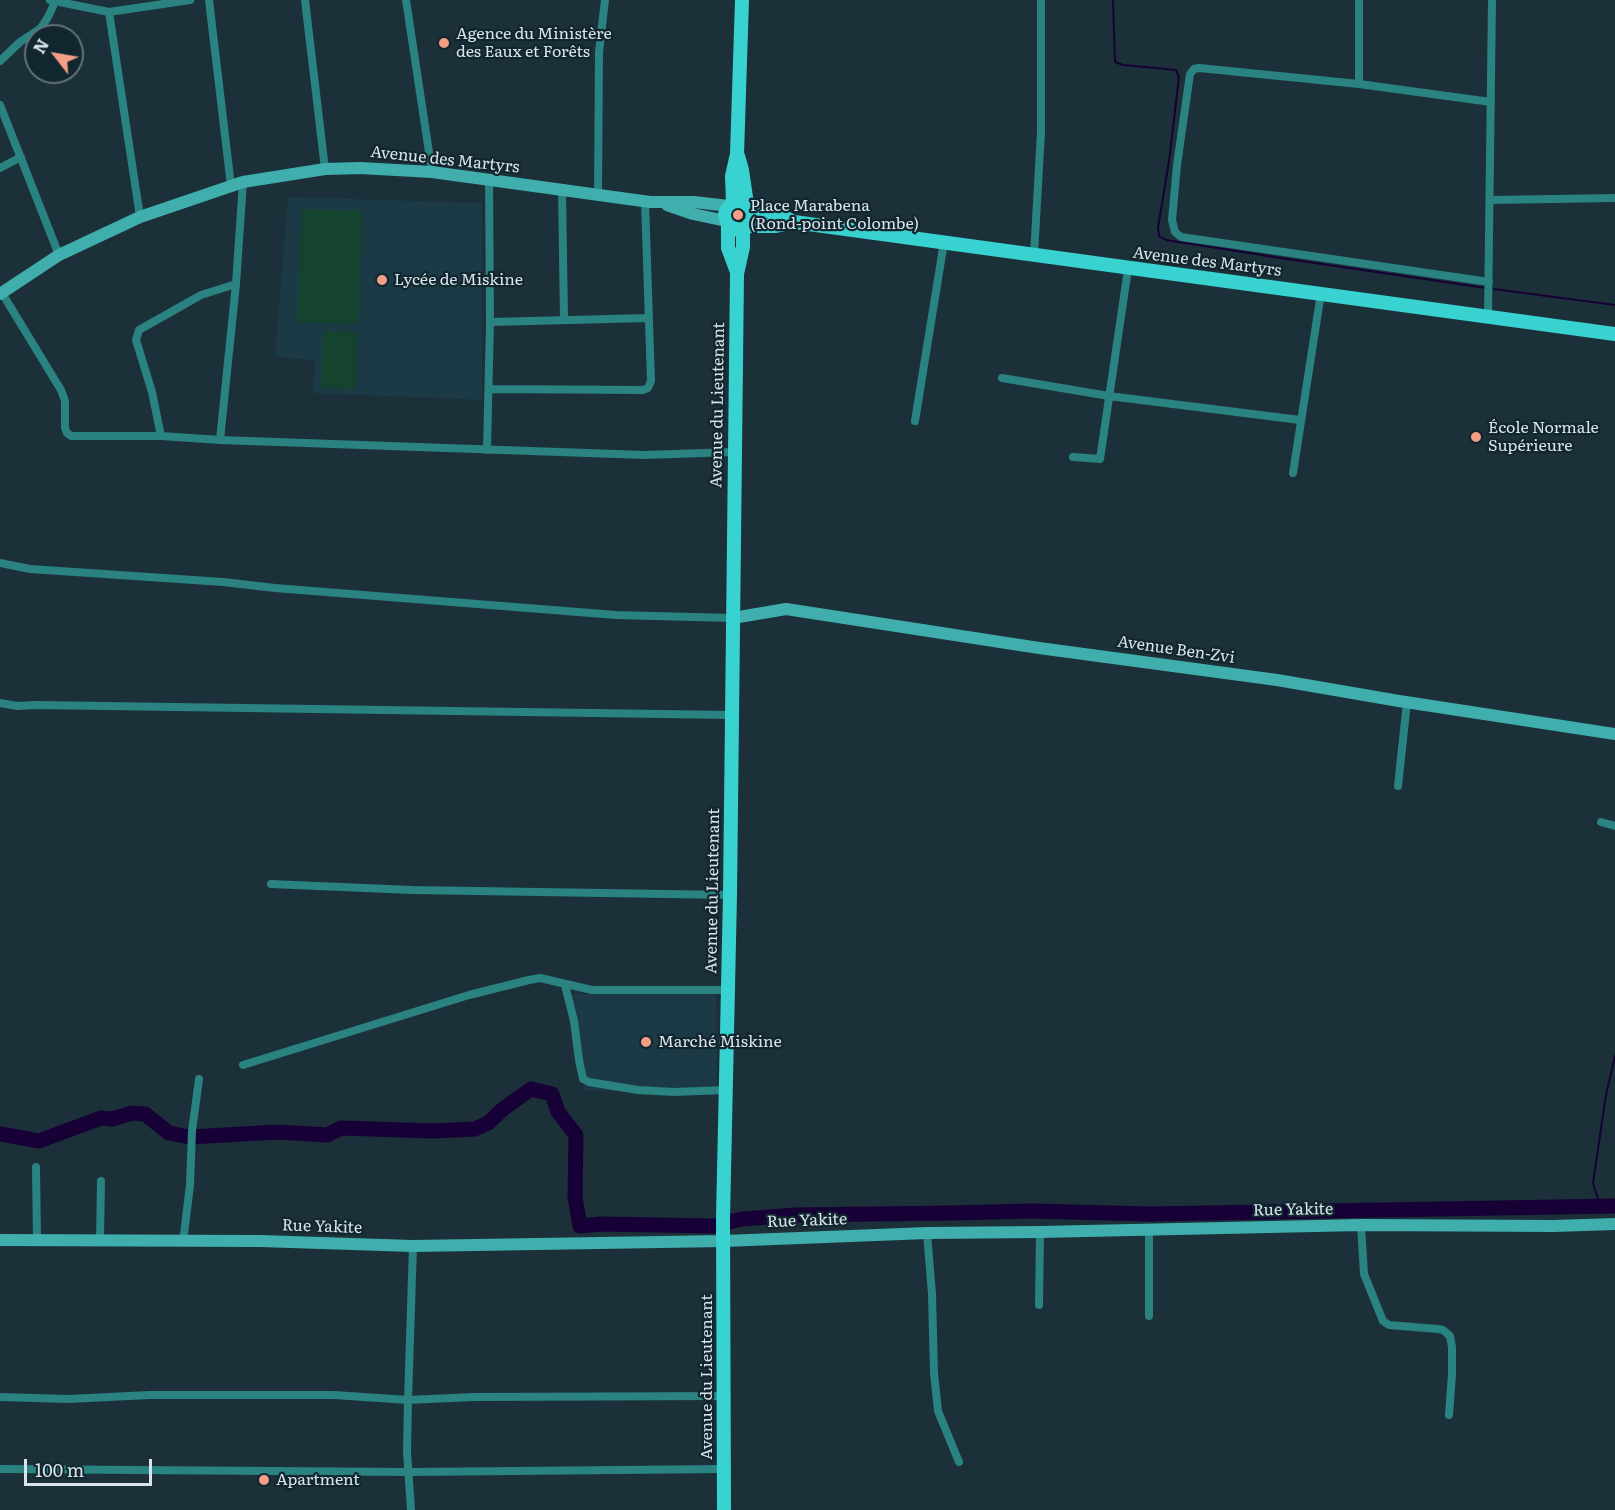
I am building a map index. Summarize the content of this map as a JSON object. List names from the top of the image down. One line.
{"streets":{"main road":["Avenue des Martyrs","Avenue du Lieutenant","Avenue Ben-Zvi","Rue Yakite"]},"crossings":[["Avenue des Martyrs","Avenue du Lieutenant"],["Avenue du Lieutenant","Avenue Ben-Zvi"],["Avenue du Lieutenant","Rue Yakite"]],"places":["Agence du Ministère des Eaux et Forêts","Place Marabena (Rond-point Colombe)","Lycée de Miskine","École Normale Supérieure","Marché Miskine","Apartment"],"scale_bar":"100 m","north":"top left"}
